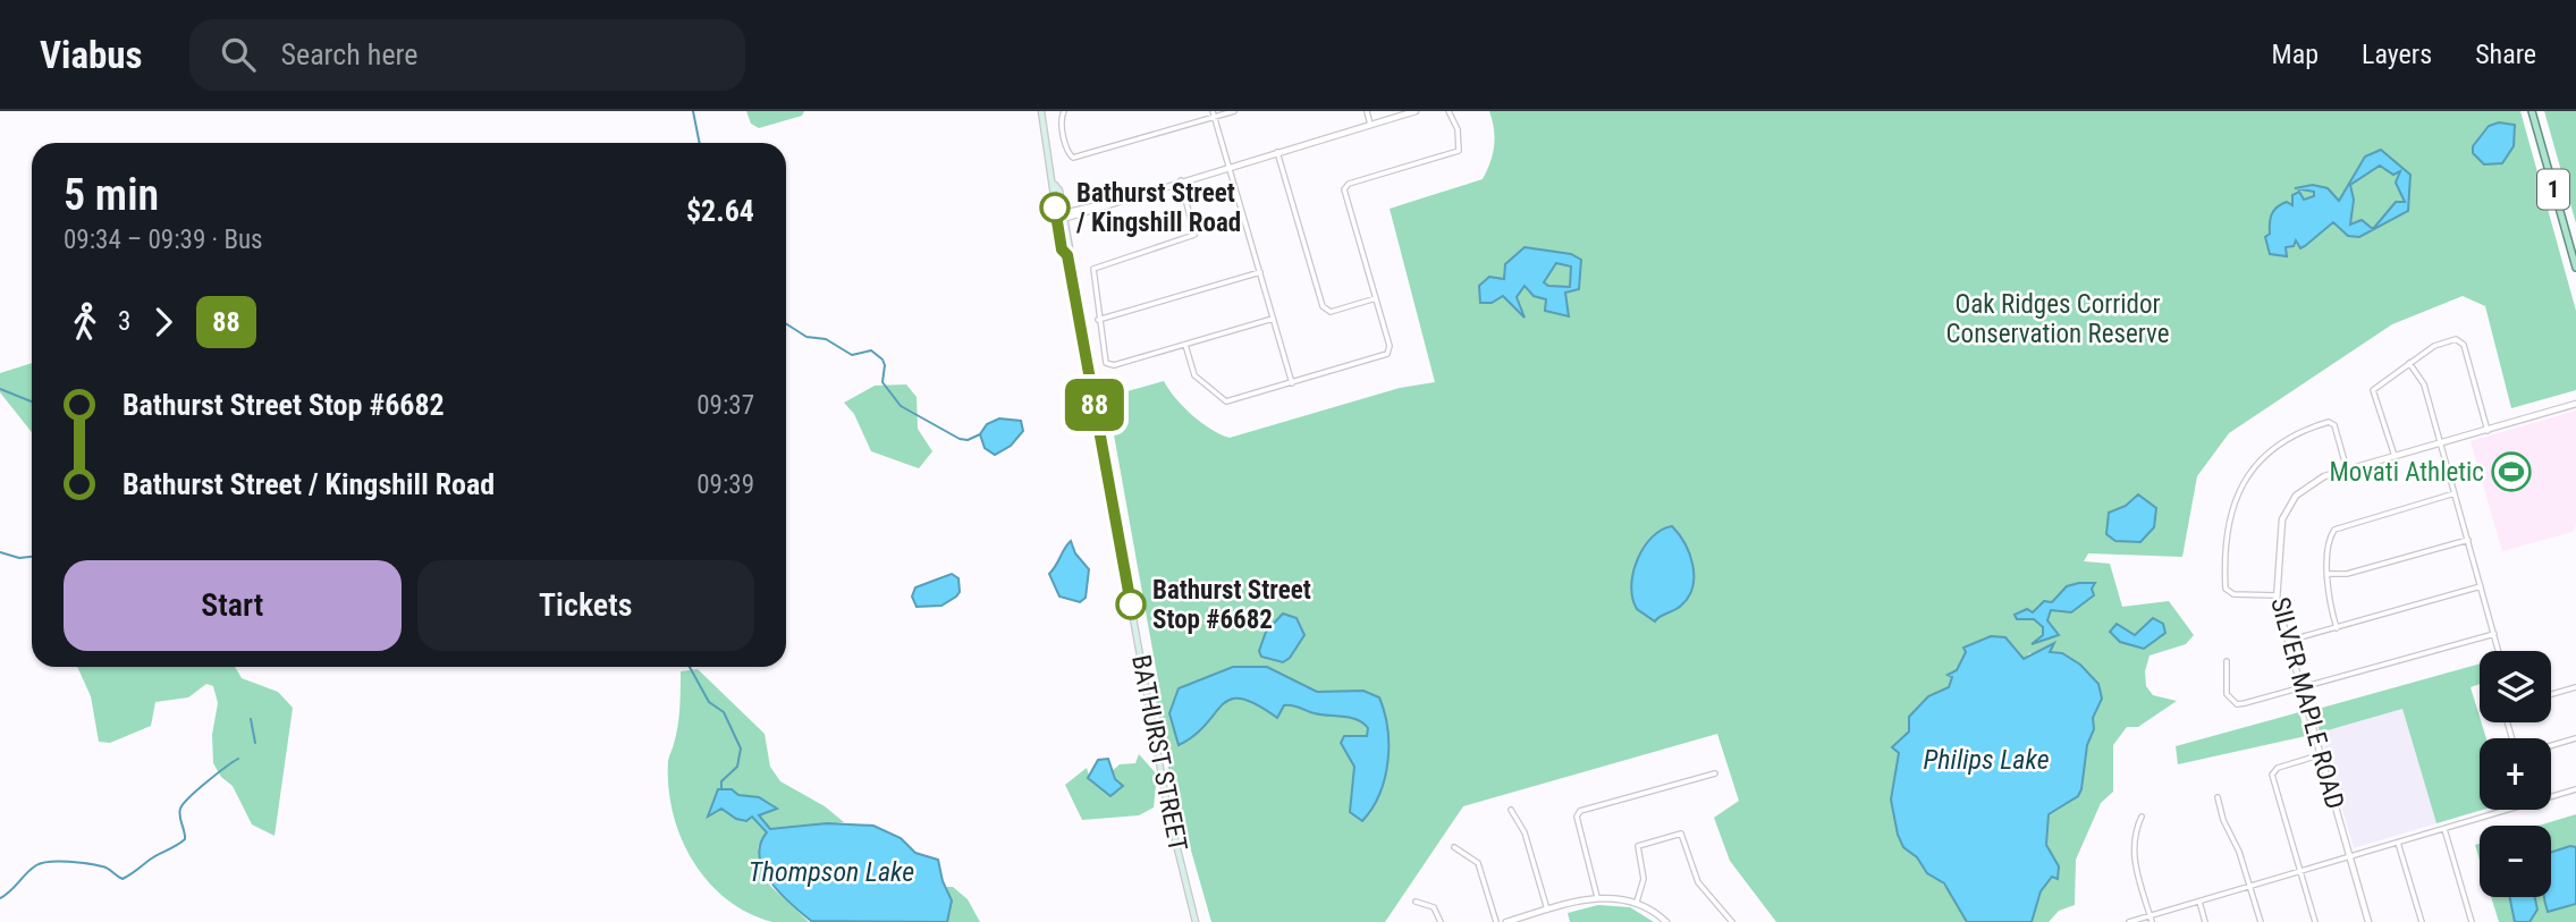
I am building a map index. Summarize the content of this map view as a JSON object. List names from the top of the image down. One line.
{"streets":{"main road":["1","BATHURST STREET"],"street":["SILVER MAPLE ROAD"]},"water":["Philips Lake","Thompson Lake"],"parks":["Oak Ridges Corridor Conservation Reserve"],"places":{"other":["Bathurst Street / Kingshill Road","Bathurst Street Stop #6682"],"sports":["Movati Athletic"]},"lines":["bus line 88"],"page":{"header":"Viabus","search":"Search here","nav":["Map","Layers","Share"],"on_map":"88","heading":["5 min","09:34 – 09:39 · Bus","$2.64"],"legs":["3","88"],"list":[{"name":"Bathurst Street Stop #6682","value":"09:37"},{"name":"Bathurst Street / Kingshill Road","value":"09:39"}],"buttons":["Start","Tickets"],"map_buttons":["+","−"]}}
